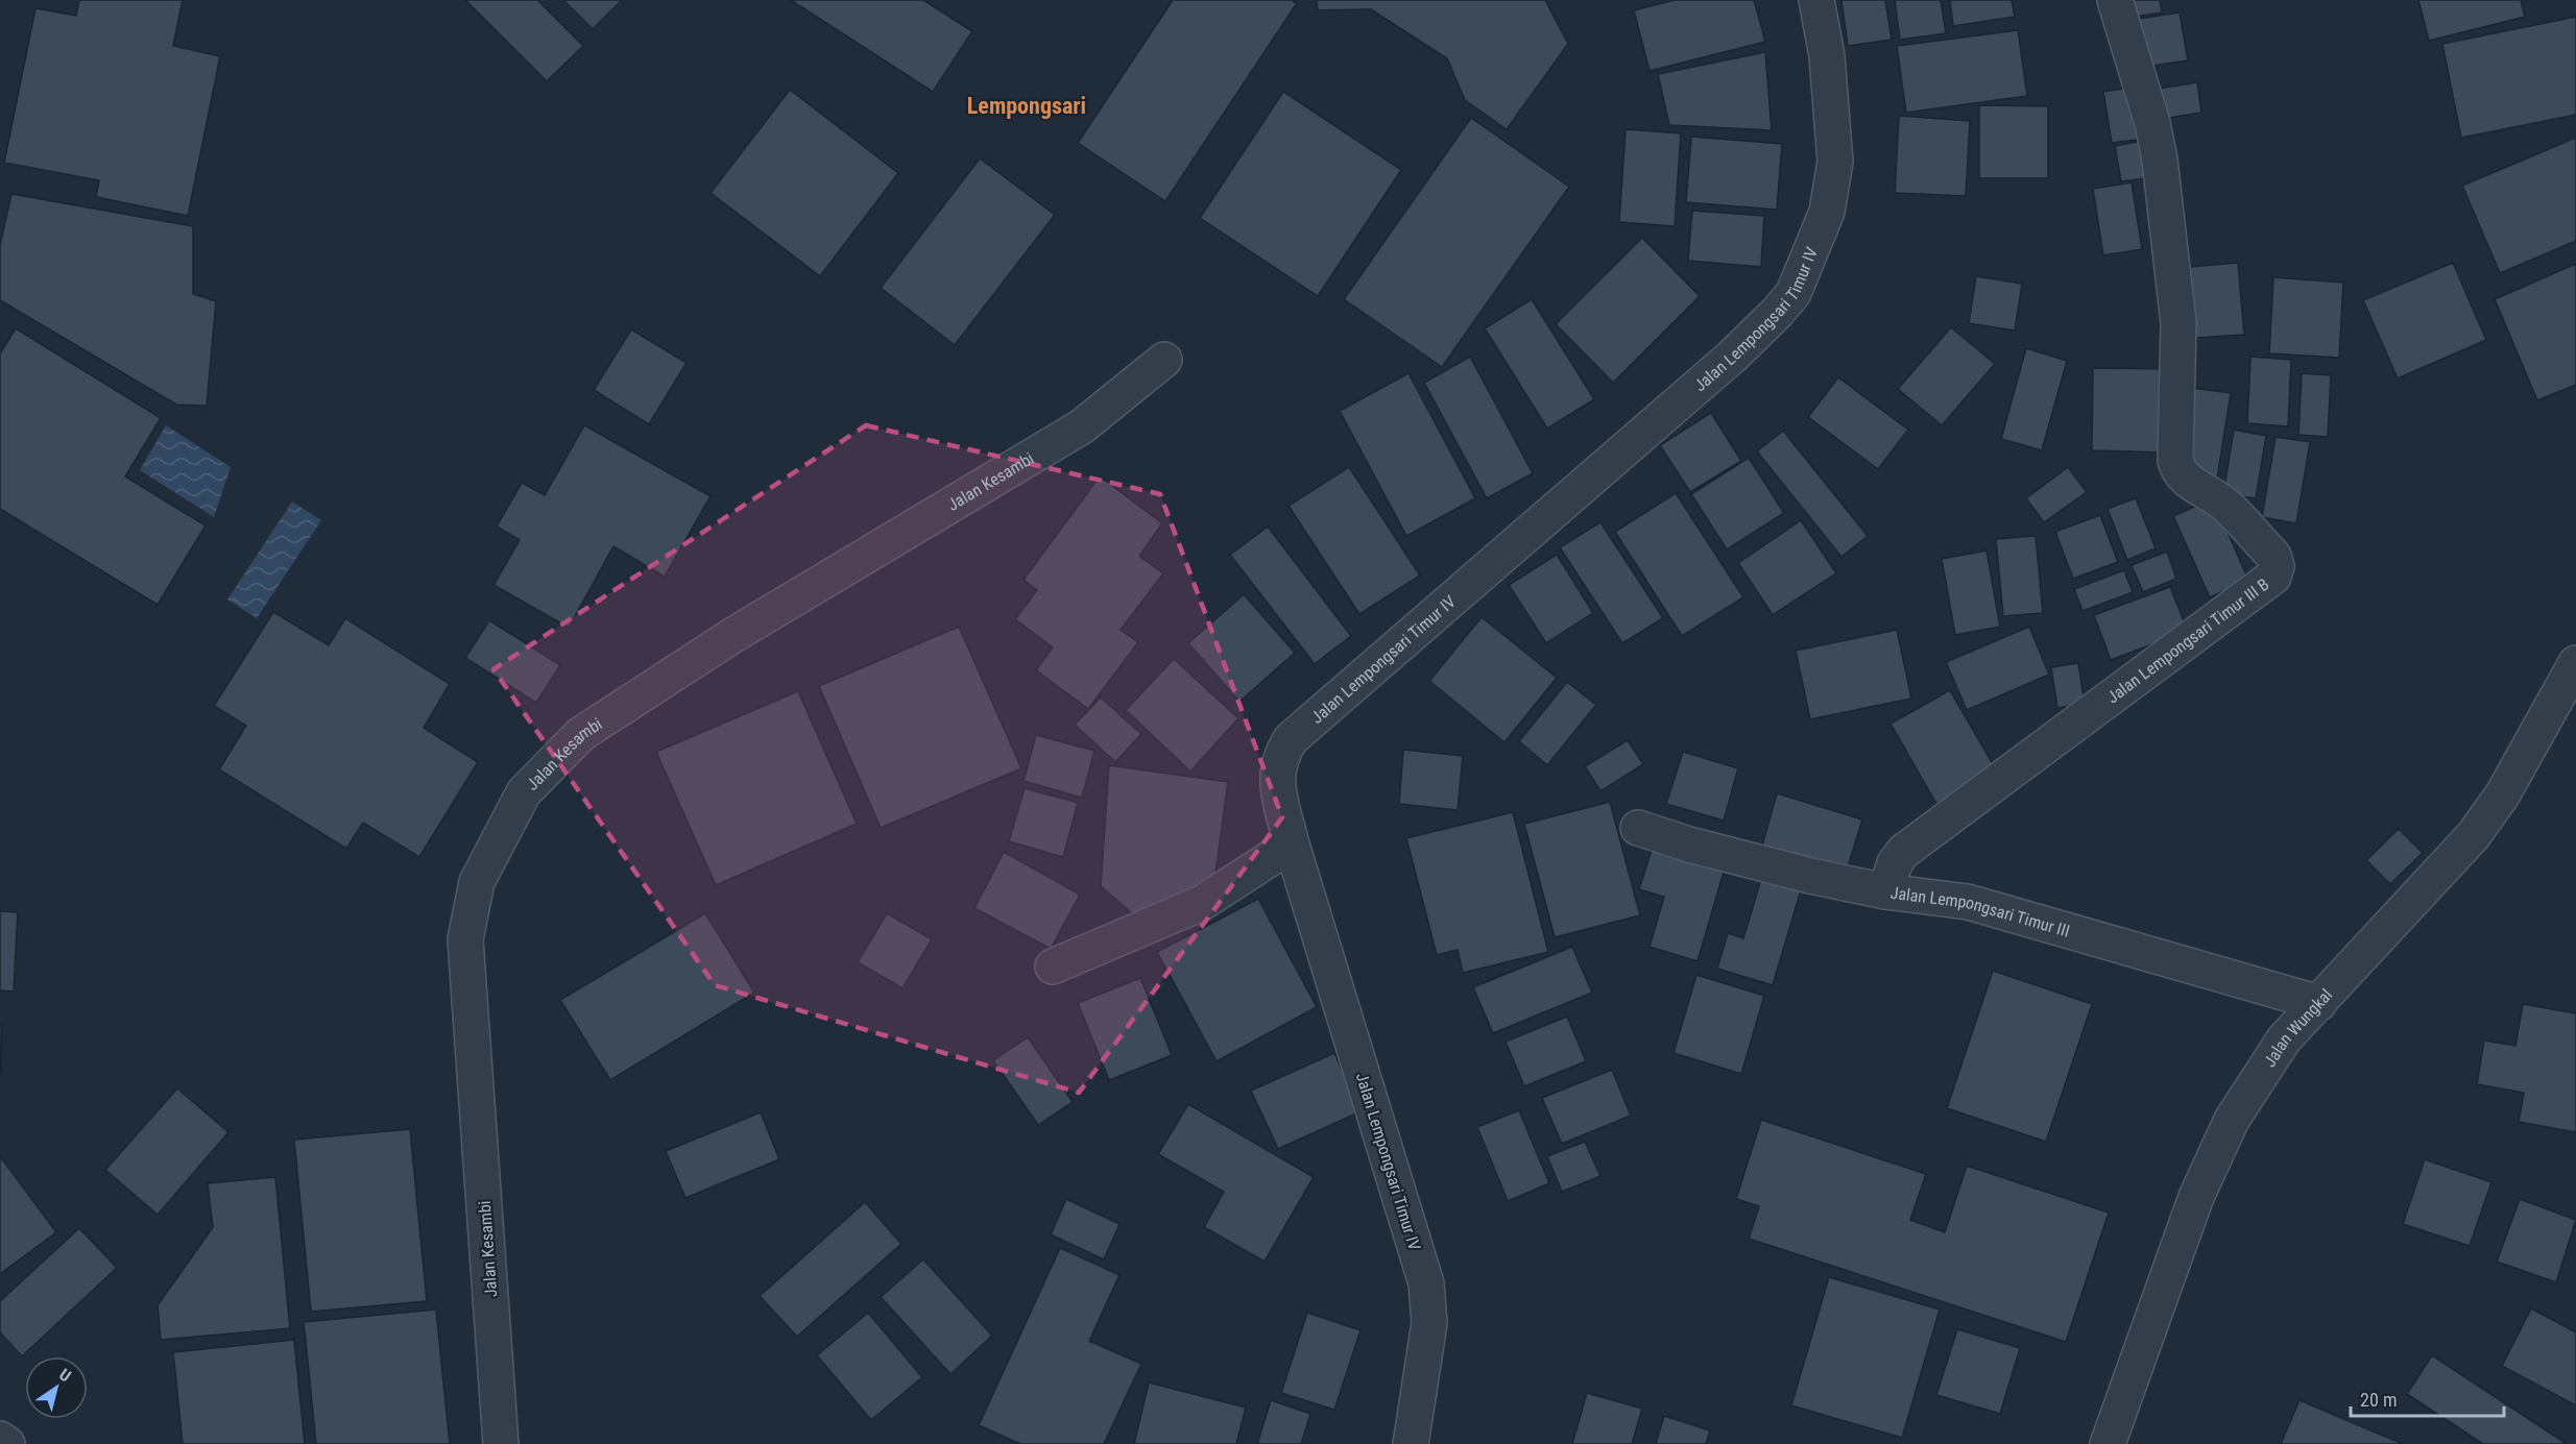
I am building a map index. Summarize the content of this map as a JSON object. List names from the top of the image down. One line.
{"streets":{"street":["Jalan Lempongsari Timur IV","Jalan Kesambi","Jalan Lempongsari Timur III B","Jalan Lempongsari Timur III","Jalan Wungkal"]},"crossings":[["Jalan Lempongsari Timur III B","Jalan Lempongsari Timur III"],["Jalan Lempongsari Timur III","Jalan Wungkal"]],"districts":["Lempongsari"],"scale_bar":"20 m","north":"top right"}
